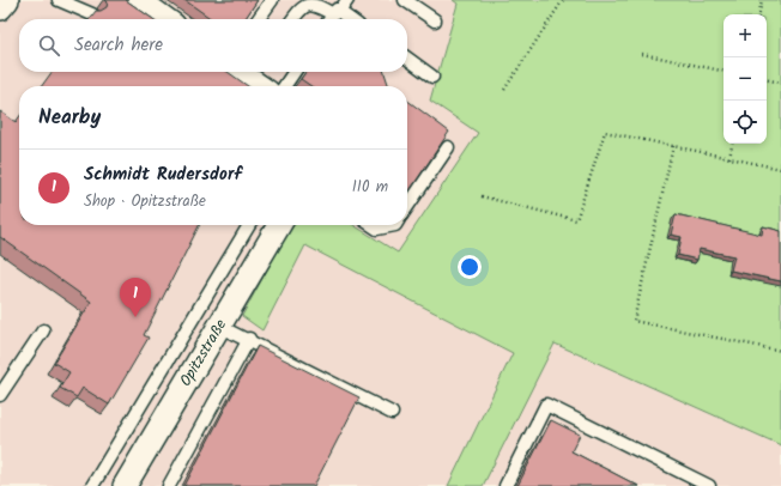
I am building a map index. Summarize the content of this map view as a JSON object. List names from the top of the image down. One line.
{"streets":{"street":["Opitzstraße"]},"page":{"map_buttons":["+","−"],"search":"Search here","heading":"Nearby","list":[{"mark":"1","name":"Schmidt Rudersdorf","note":"Shop · Opitzstraße","value":"110 m"}],"pins":"1"}}
